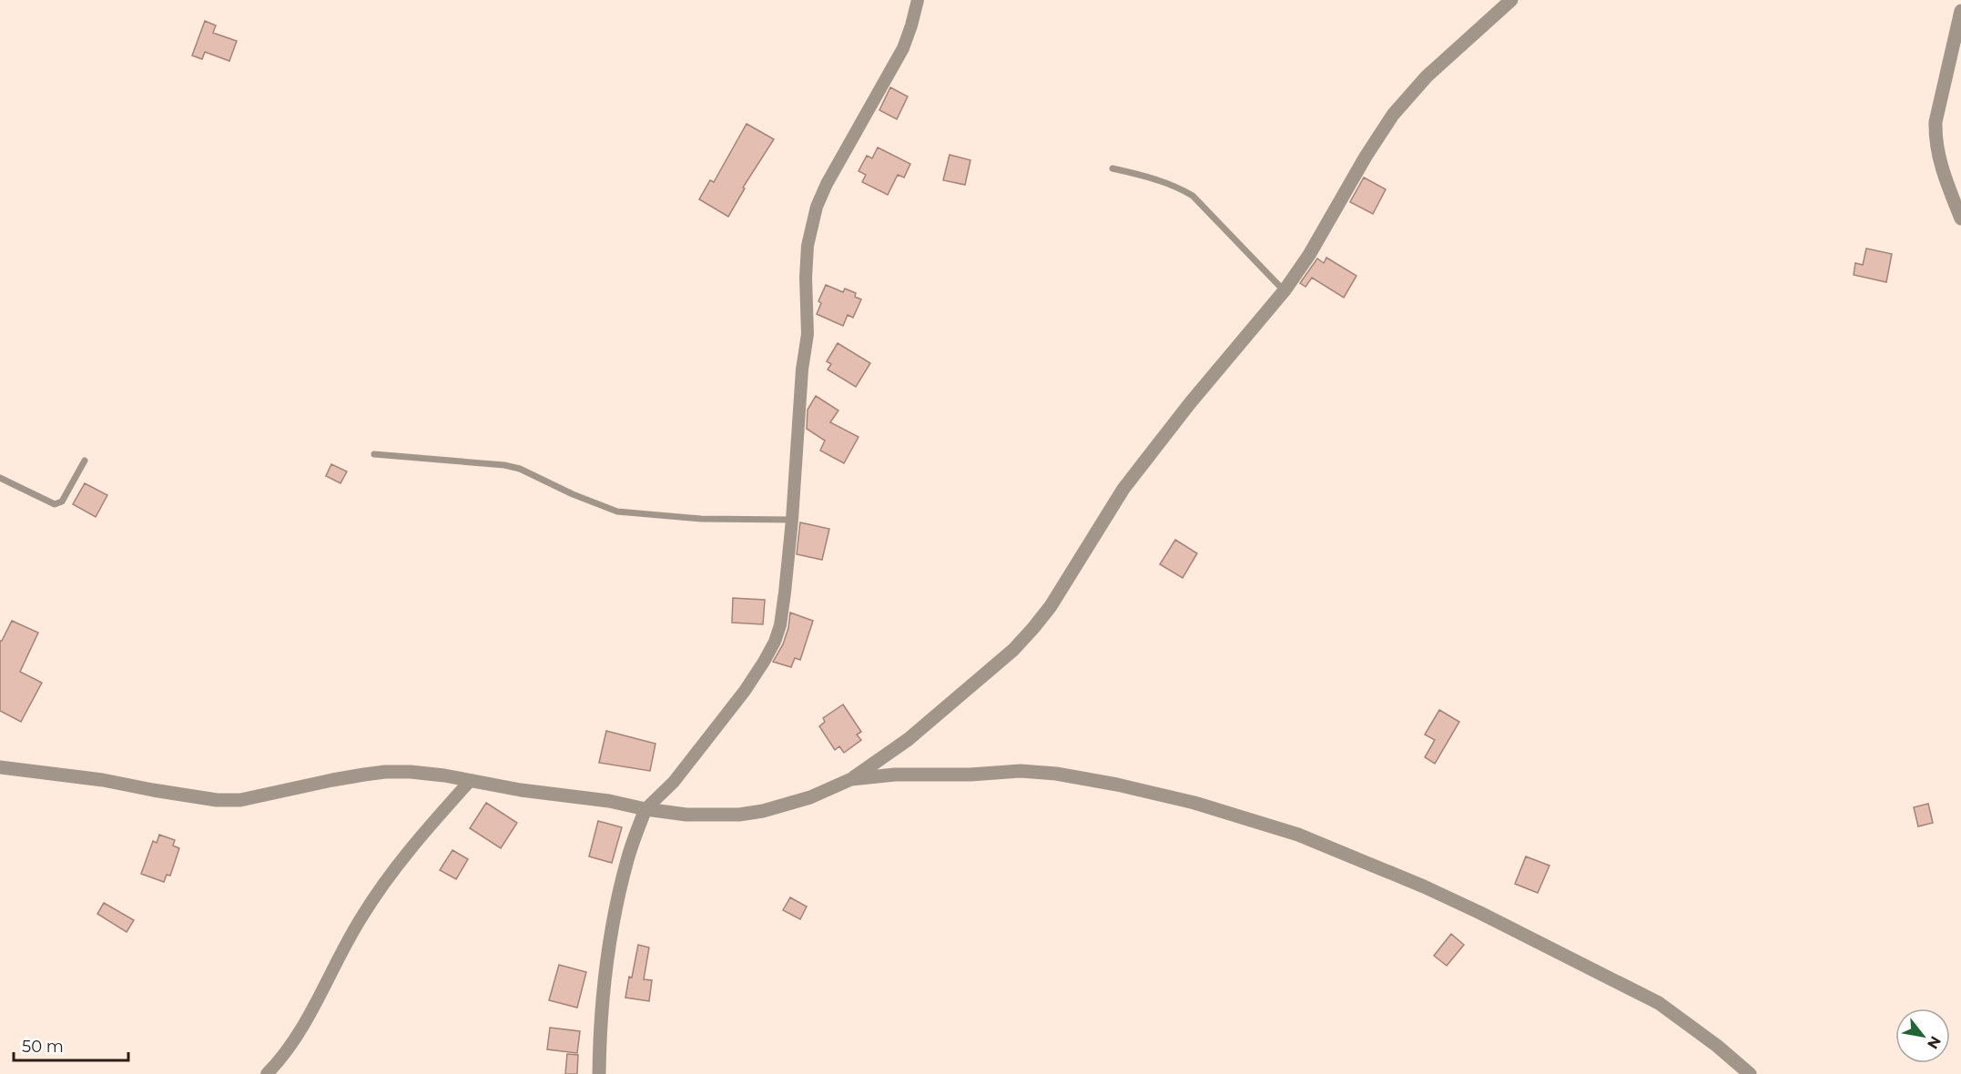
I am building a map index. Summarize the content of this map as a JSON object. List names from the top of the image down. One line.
{"scale_bar":"50 m","north":"bottom right"}
